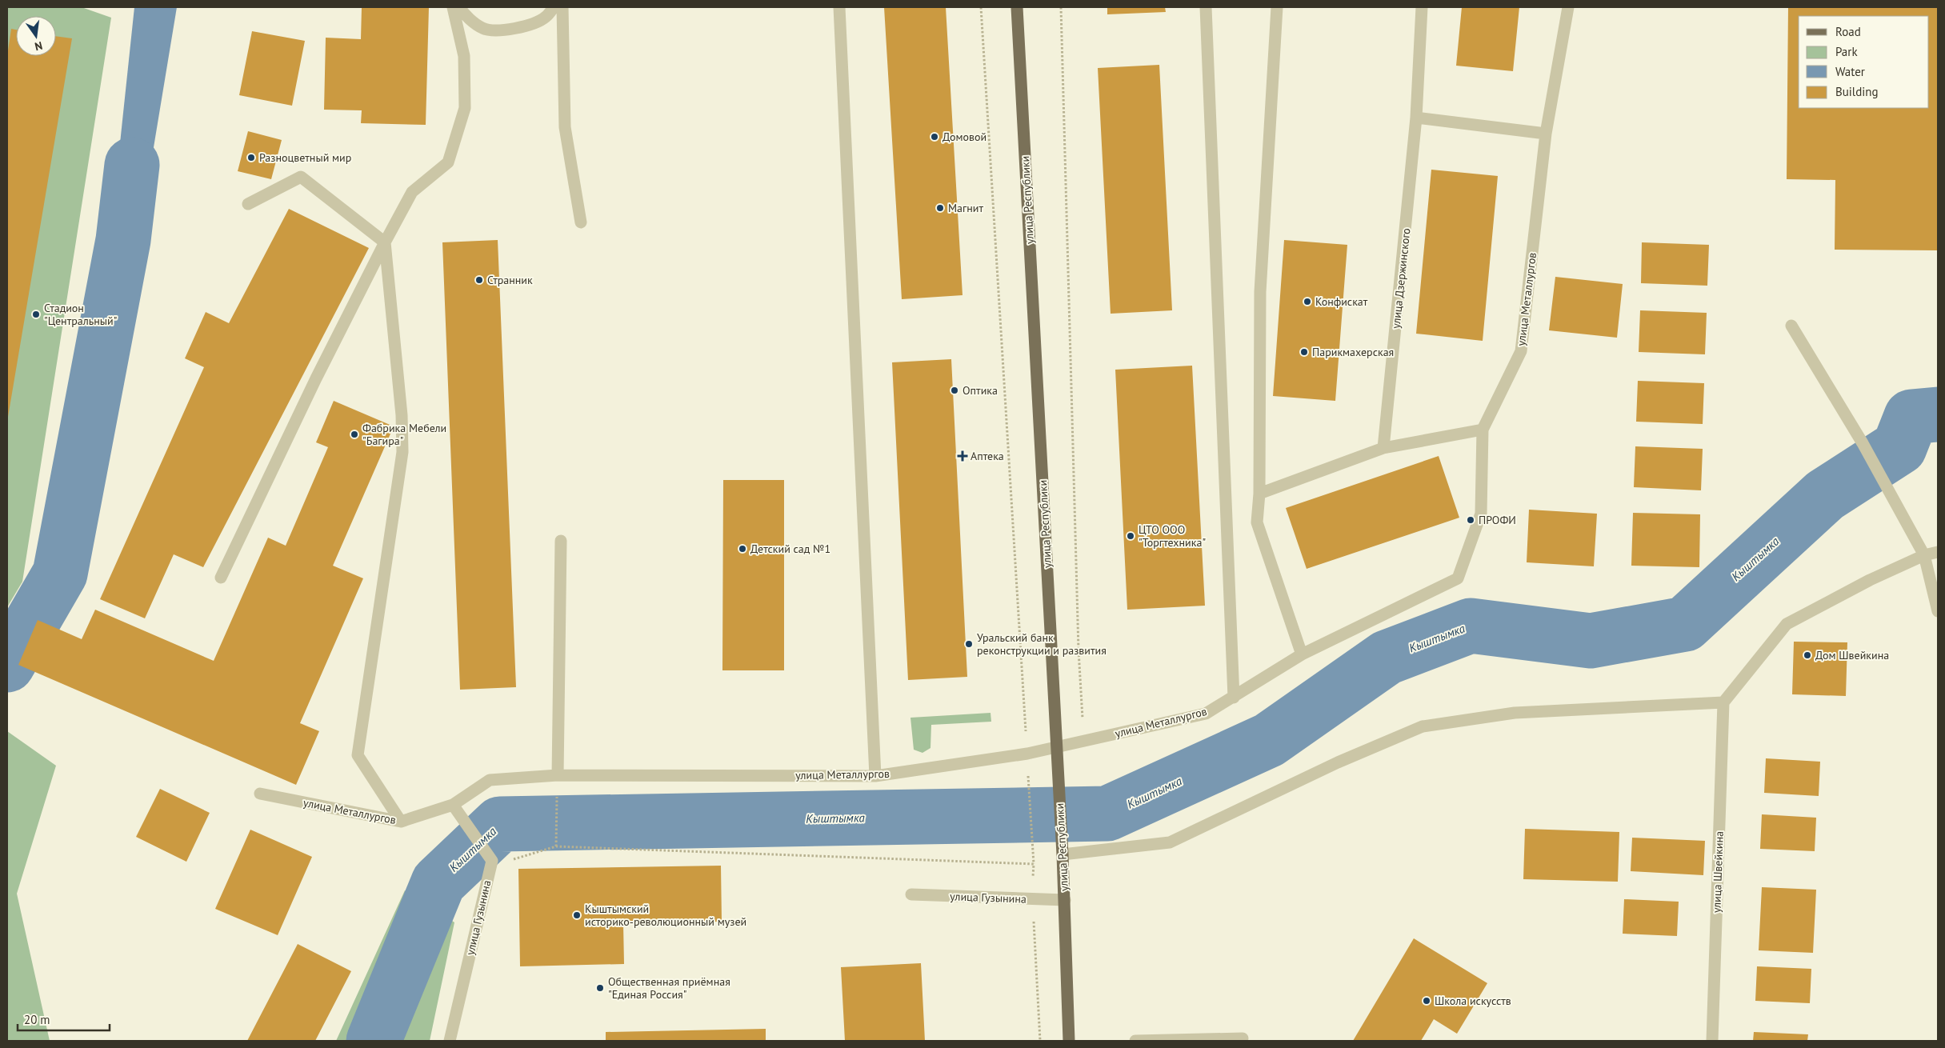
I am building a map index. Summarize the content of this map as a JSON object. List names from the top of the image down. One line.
{"streets":{"main road":["улица Республики"],"street":["улица Дзержинского","улица Металлургов","улица Швейкина","улица Гузынина"]},"crossings":[["улица Республики","улица Металлургов"],["улица Республики","улица Гузынина"],["улица Металлургов","улица Гузынина"]],"water":["Кыштымка"],"places":{"other":["Домовой","Разноцветный мир","Магнит","Странник","Конфискат","Стадион \"Центральный\"","Парикмахерская","Оптика","Фабрика Мебели \"Багира\"","ПРОФИ","ЦТО ООО \"Торгтехника\"","Детский сад №1","Уральский банк реконструкции и развития","Дом Швейкина","Кыштымский историко-революционный музей","Общественная приёмная \"Единая Россия\"","Школа искусств"],"health":["Аптека"]},"legend":["Road","Park","Water","Building"],"scale_bar":"20 m","north":"bottom"}
